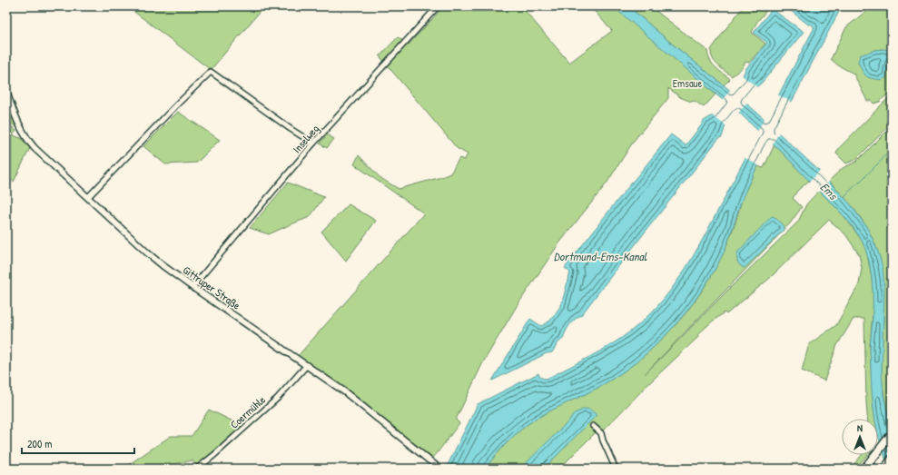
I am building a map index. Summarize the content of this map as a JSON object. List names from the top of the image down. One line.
{"streets":{"street":["Inselweg","Gittruper Straße","Coermühle"]},"crossings":[["Inselweg","Gittruper Straße"],["Gittruper Straße","Coermühle"]],"water":["Ems","Dortmund-Ems-Kanal"],"parks":["Emsaue"],"scale_bar":"200 m","north":"top"}
